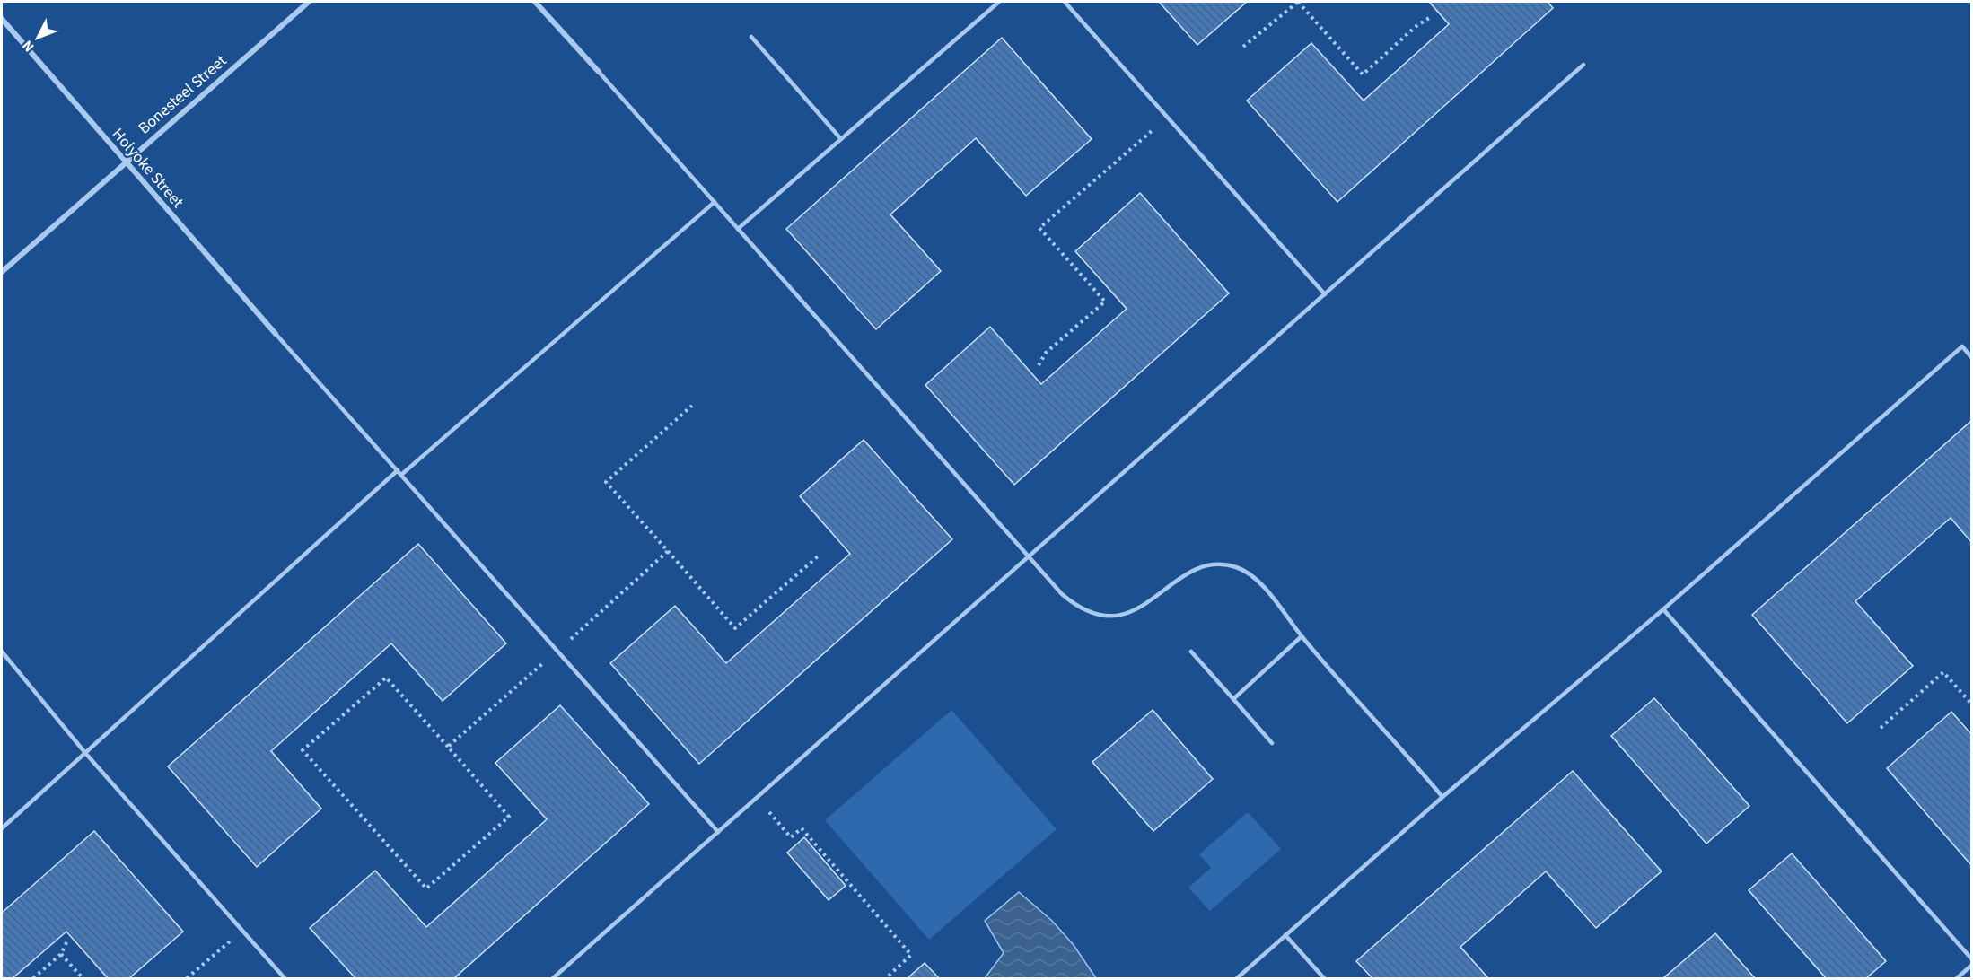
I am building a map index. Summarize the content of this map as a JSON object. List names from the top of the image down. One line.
{"streets":{"street":["Bonesteel Street","Holyoke Street"]},"crossings":[["Bonesteel Street","Holyoke Street"]],"north":"bottom left"}
